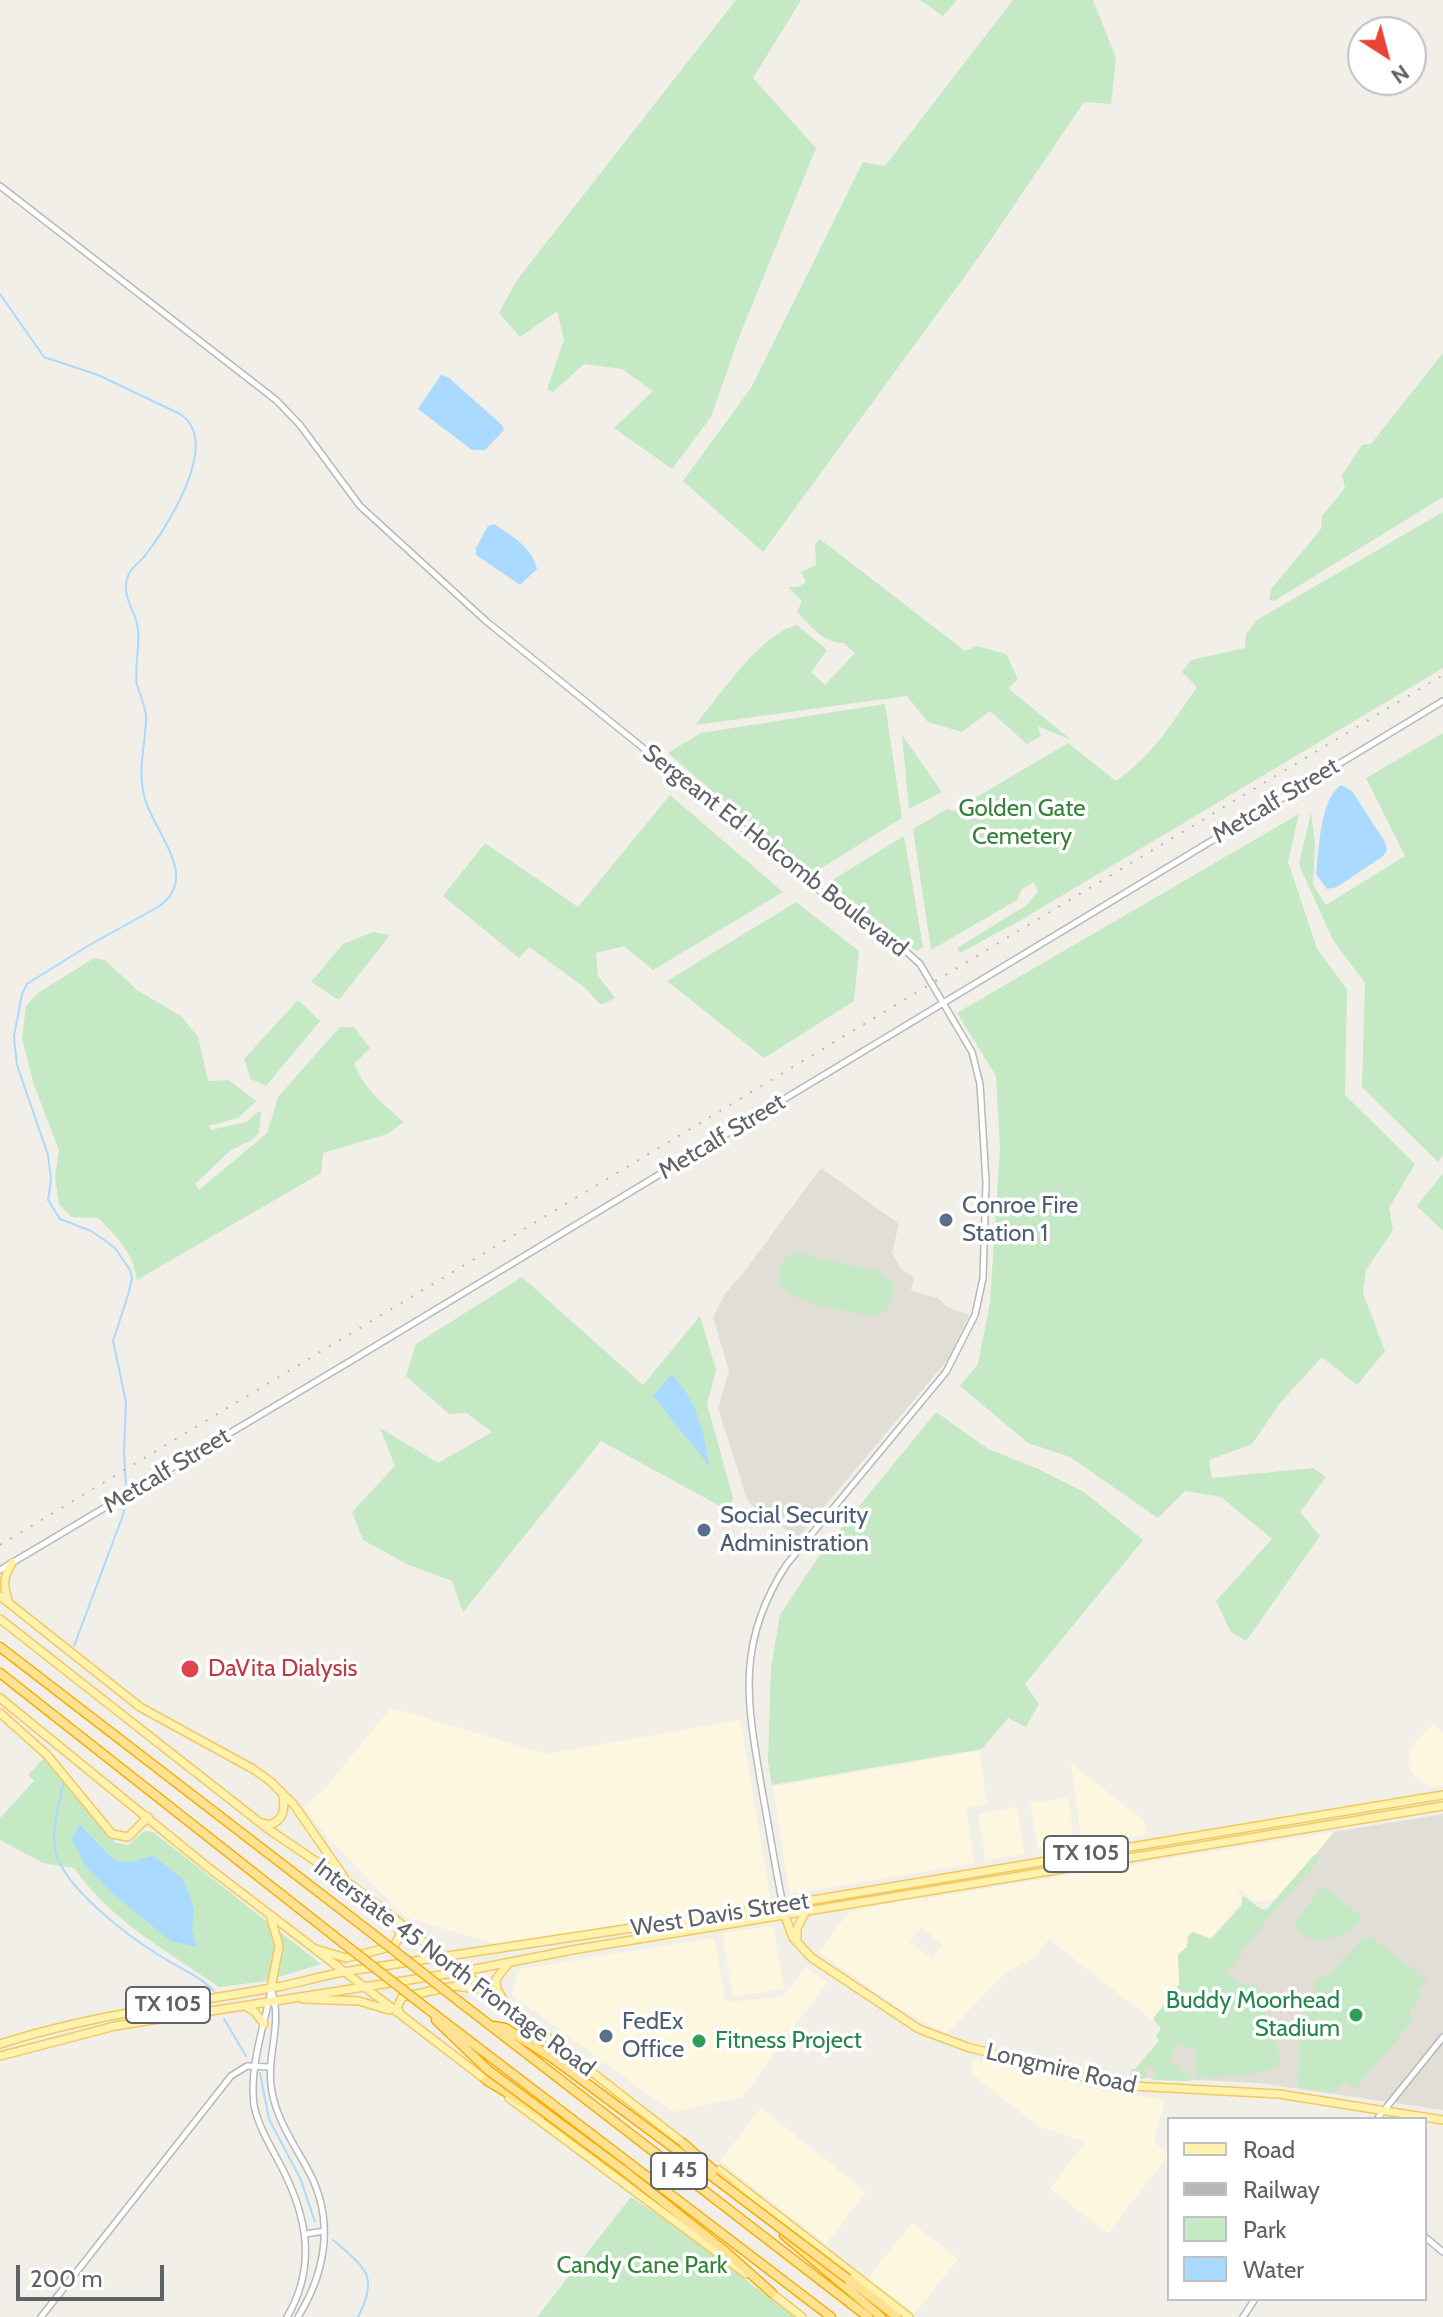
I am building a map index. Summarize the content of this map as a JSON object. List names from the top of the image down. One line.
{"streets":{"highway":["I 45"],"main road":["TX 105","West Davis Street","Interstate 45 North Frontage Road","Longmire Road"],"street":["Metcalf Street","Sergeant Ed Holcomb Boulevard"]},"crossings":[["Metcalf Street","Sergeant Ed Holcomb Boulevard"],["Sergeant Ed Holcomb Boulevard","West Davis Street"],["Sergeant Ed Holcomb Boulevard","Longmire Road"],["West Davis Street","Interstate 45 North Frontage Road"],["West Davis Street","Longmire Road"]],"parks":["Golden Gate Cemetery","Candy Cane Park"],"places":["Conroe Fire Station 1","Social Security Administration","DaVita Dialysis","Buddy Moorhead Stadium","FedEx Office","Fitness Project"],"legend":["Road","Railway","Park","Water"],"scale_bar":"200 m","north":"bottom right"}
